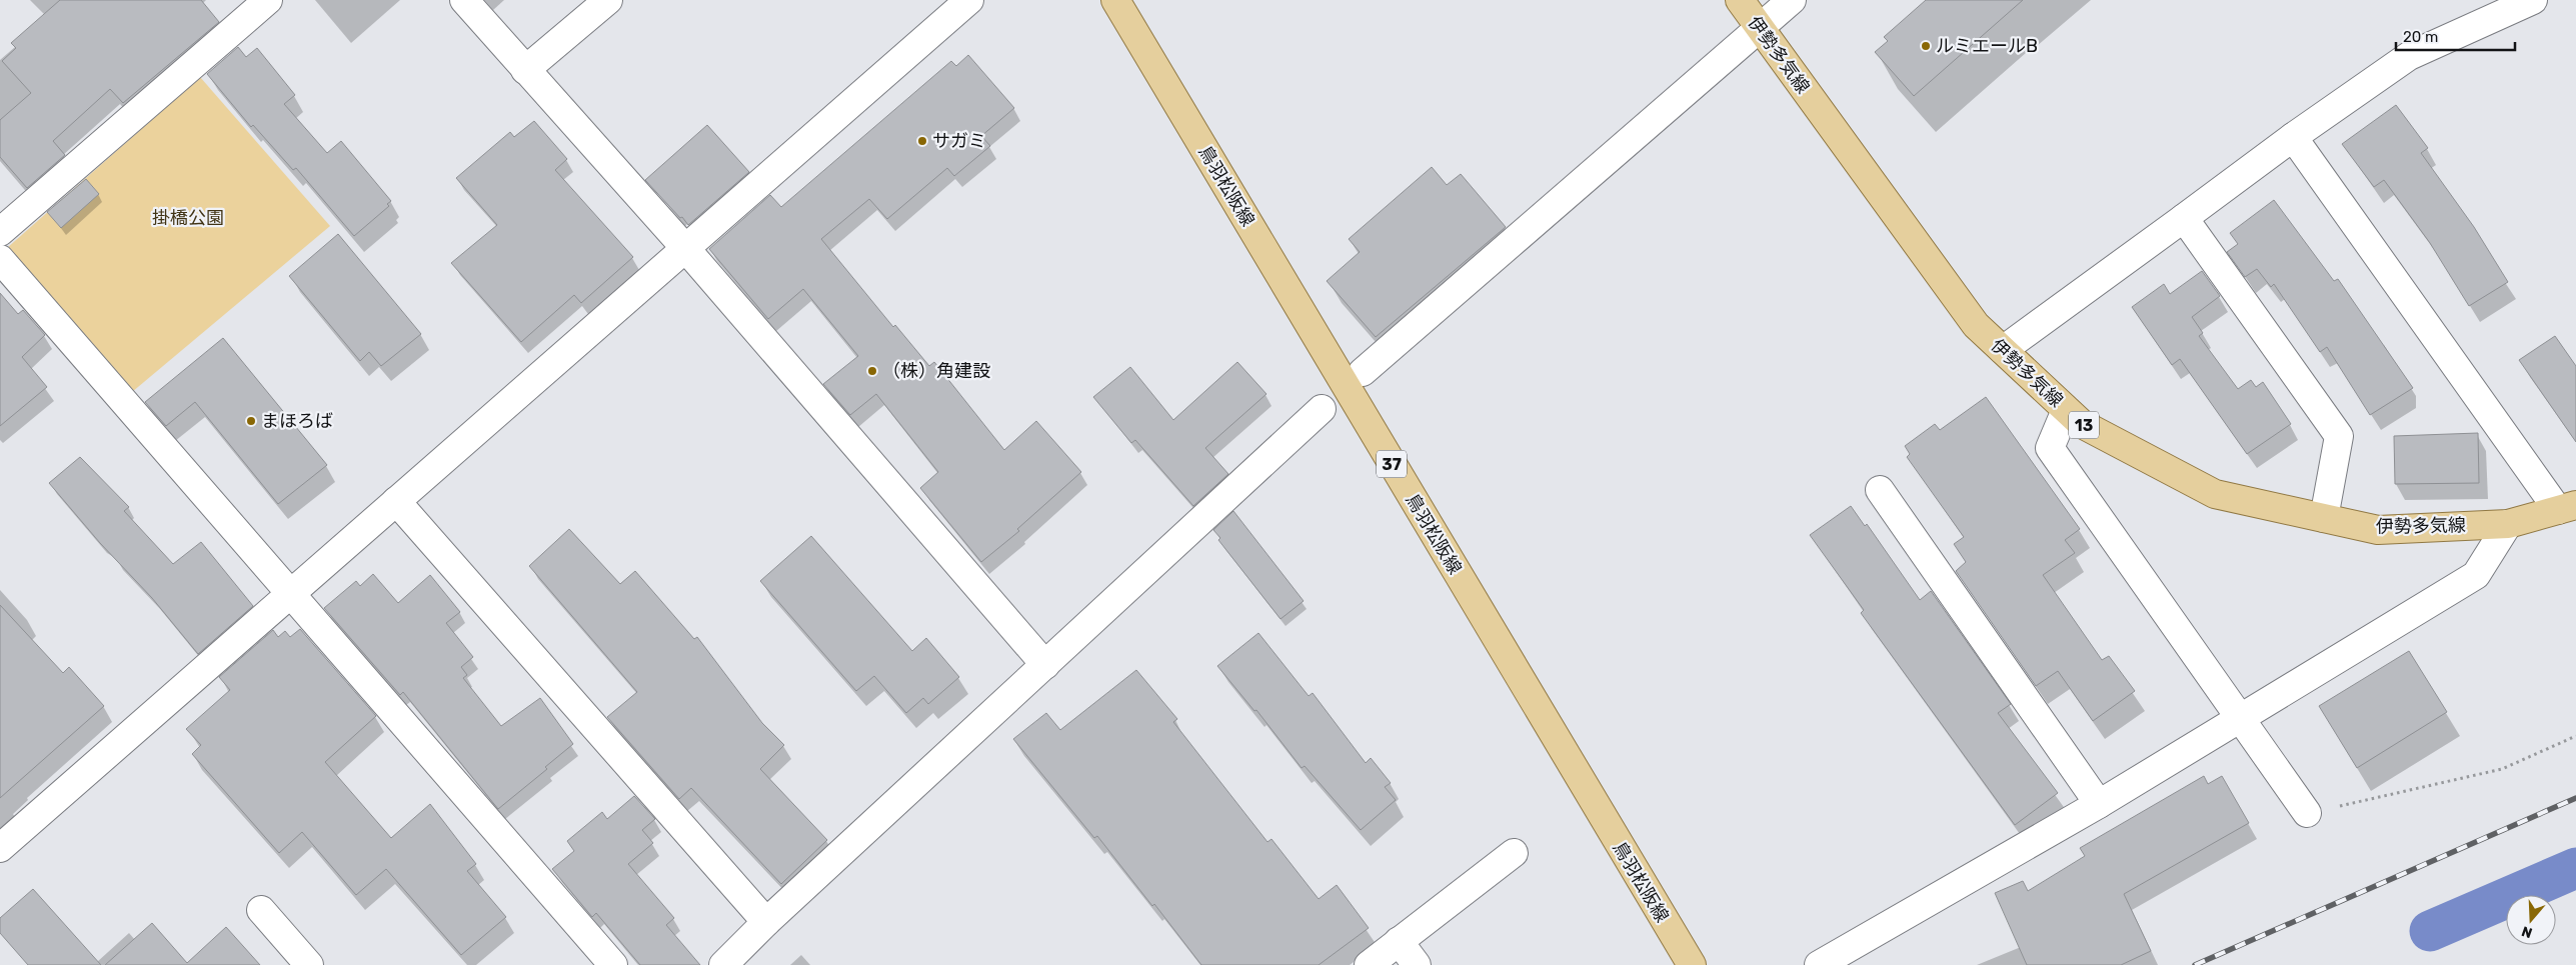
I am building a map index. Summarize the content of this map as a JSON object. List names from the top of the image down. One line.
{"streets":{"main road":["伊勢多気線","鳥羽松阪線","13","37"]},"parks":["掛橋公園"],"places":["ルミエールB","サガミ","（株）角建設","まほろば"],"scale_bar":"20 m","north":"bottom"}
